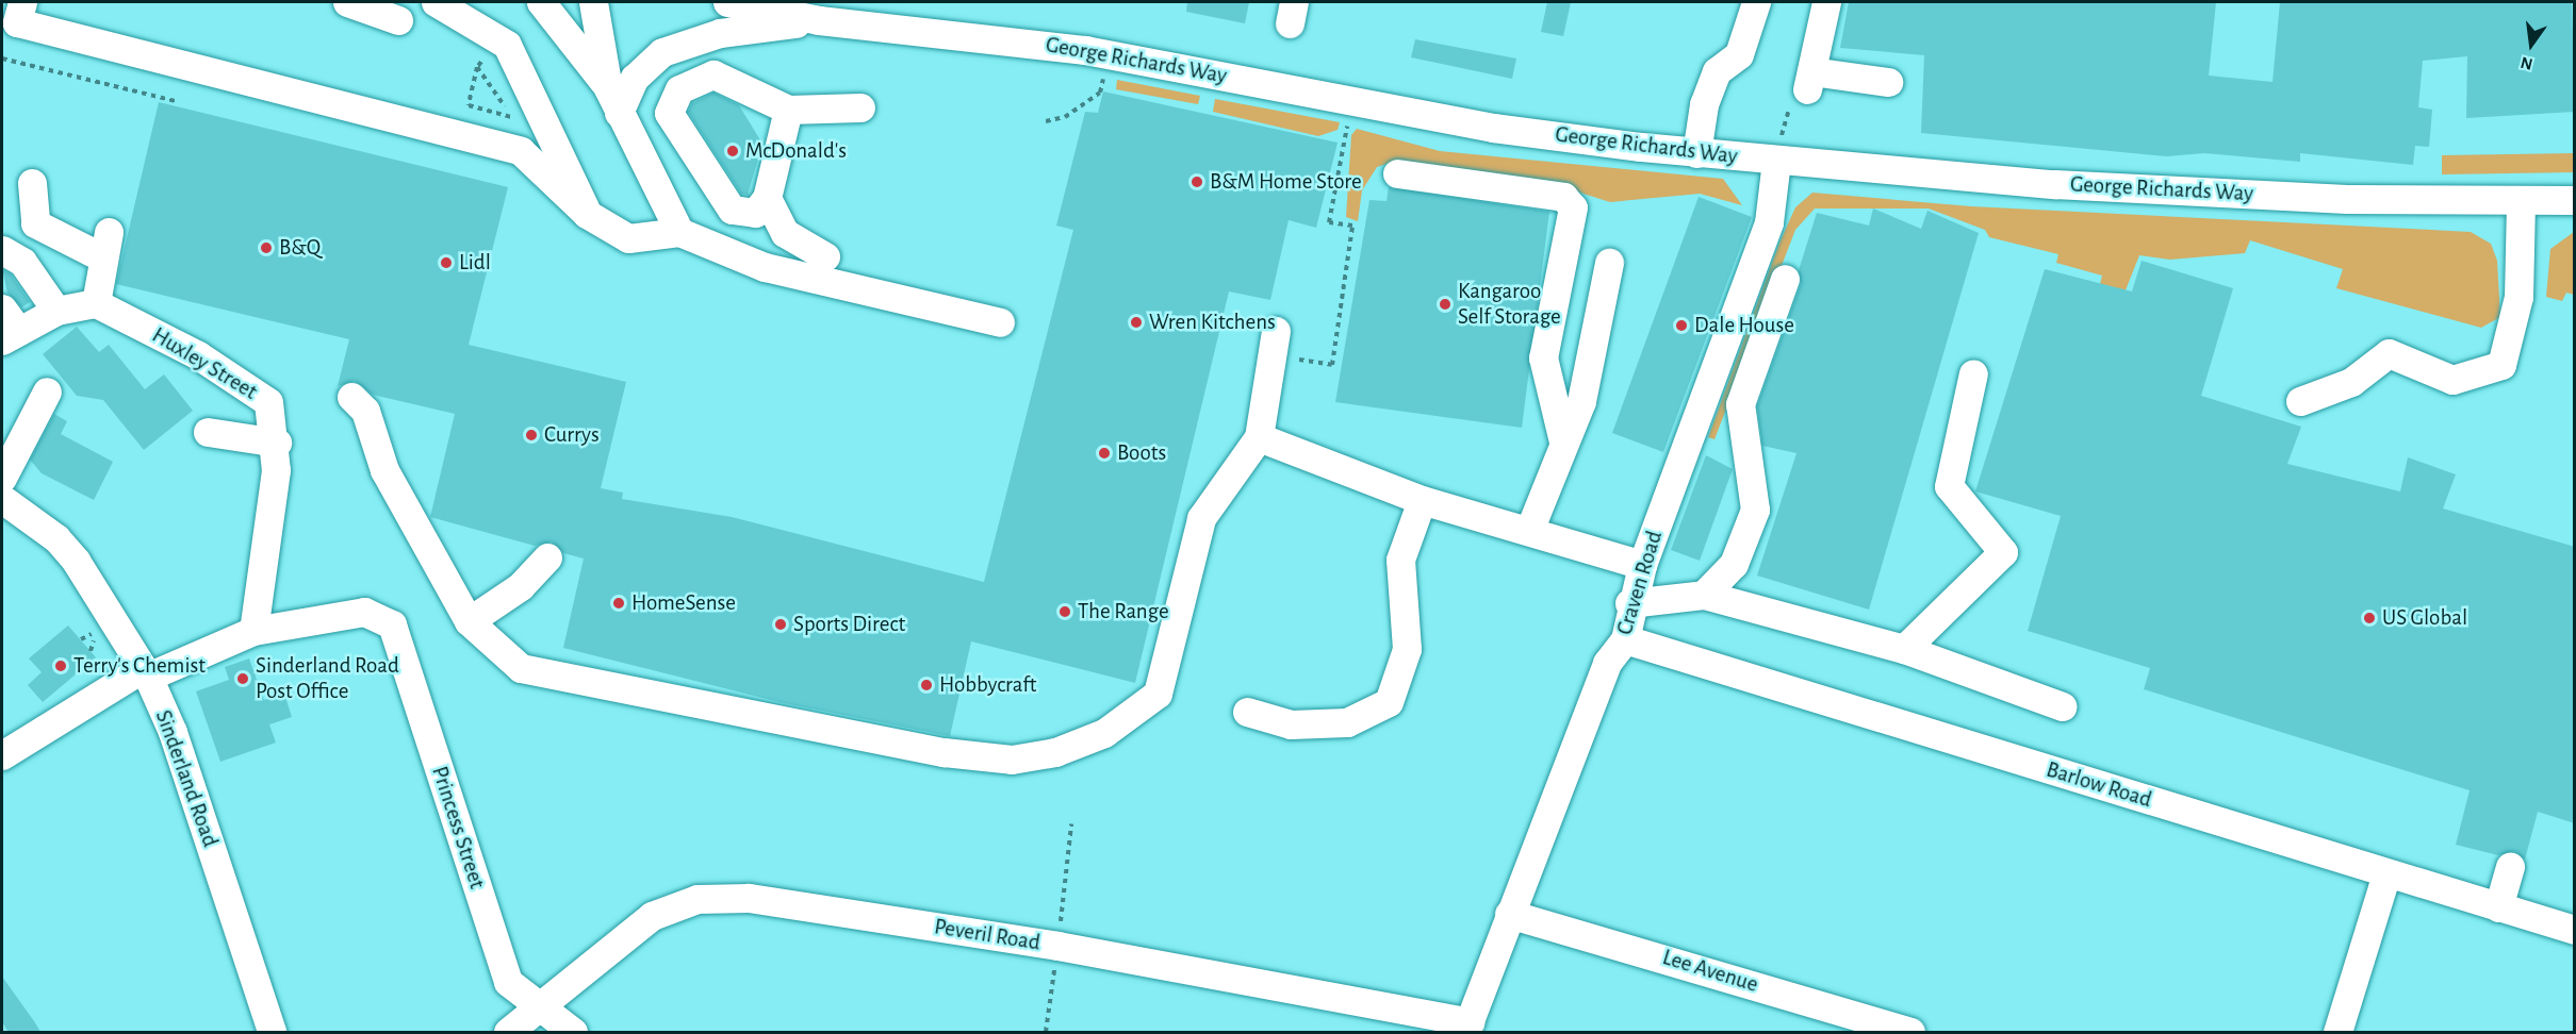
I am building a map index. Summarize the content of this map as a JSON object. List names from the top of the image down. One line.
{"streets":{"street":["George Richards Way","Huxley Street","Craven Road","Sinderland Road","Barlow Road","Princess Street","Peveril Road","Lee Avenue"]},"crossings":[["George Richards Way","Craven Road"],["Huxley Street","Princess Street"],["Craven Road","Barlow Road"],["Craven Road","Peveril Road"],["Craven Road","Lee Avenue"],["Princess Street","Peveril Road"]],"places":["McDonald's","B&M Home Store","B&Q","Lidl","Kangaroo Self Storage","Wren Kitchens","Dale House","Currys","Boots","HomeSense","The Range","US Global","Sports Direct","Terry's Chemist","Sinderland Road Post Office","Hobbycraft"],"north":"bottom"}
